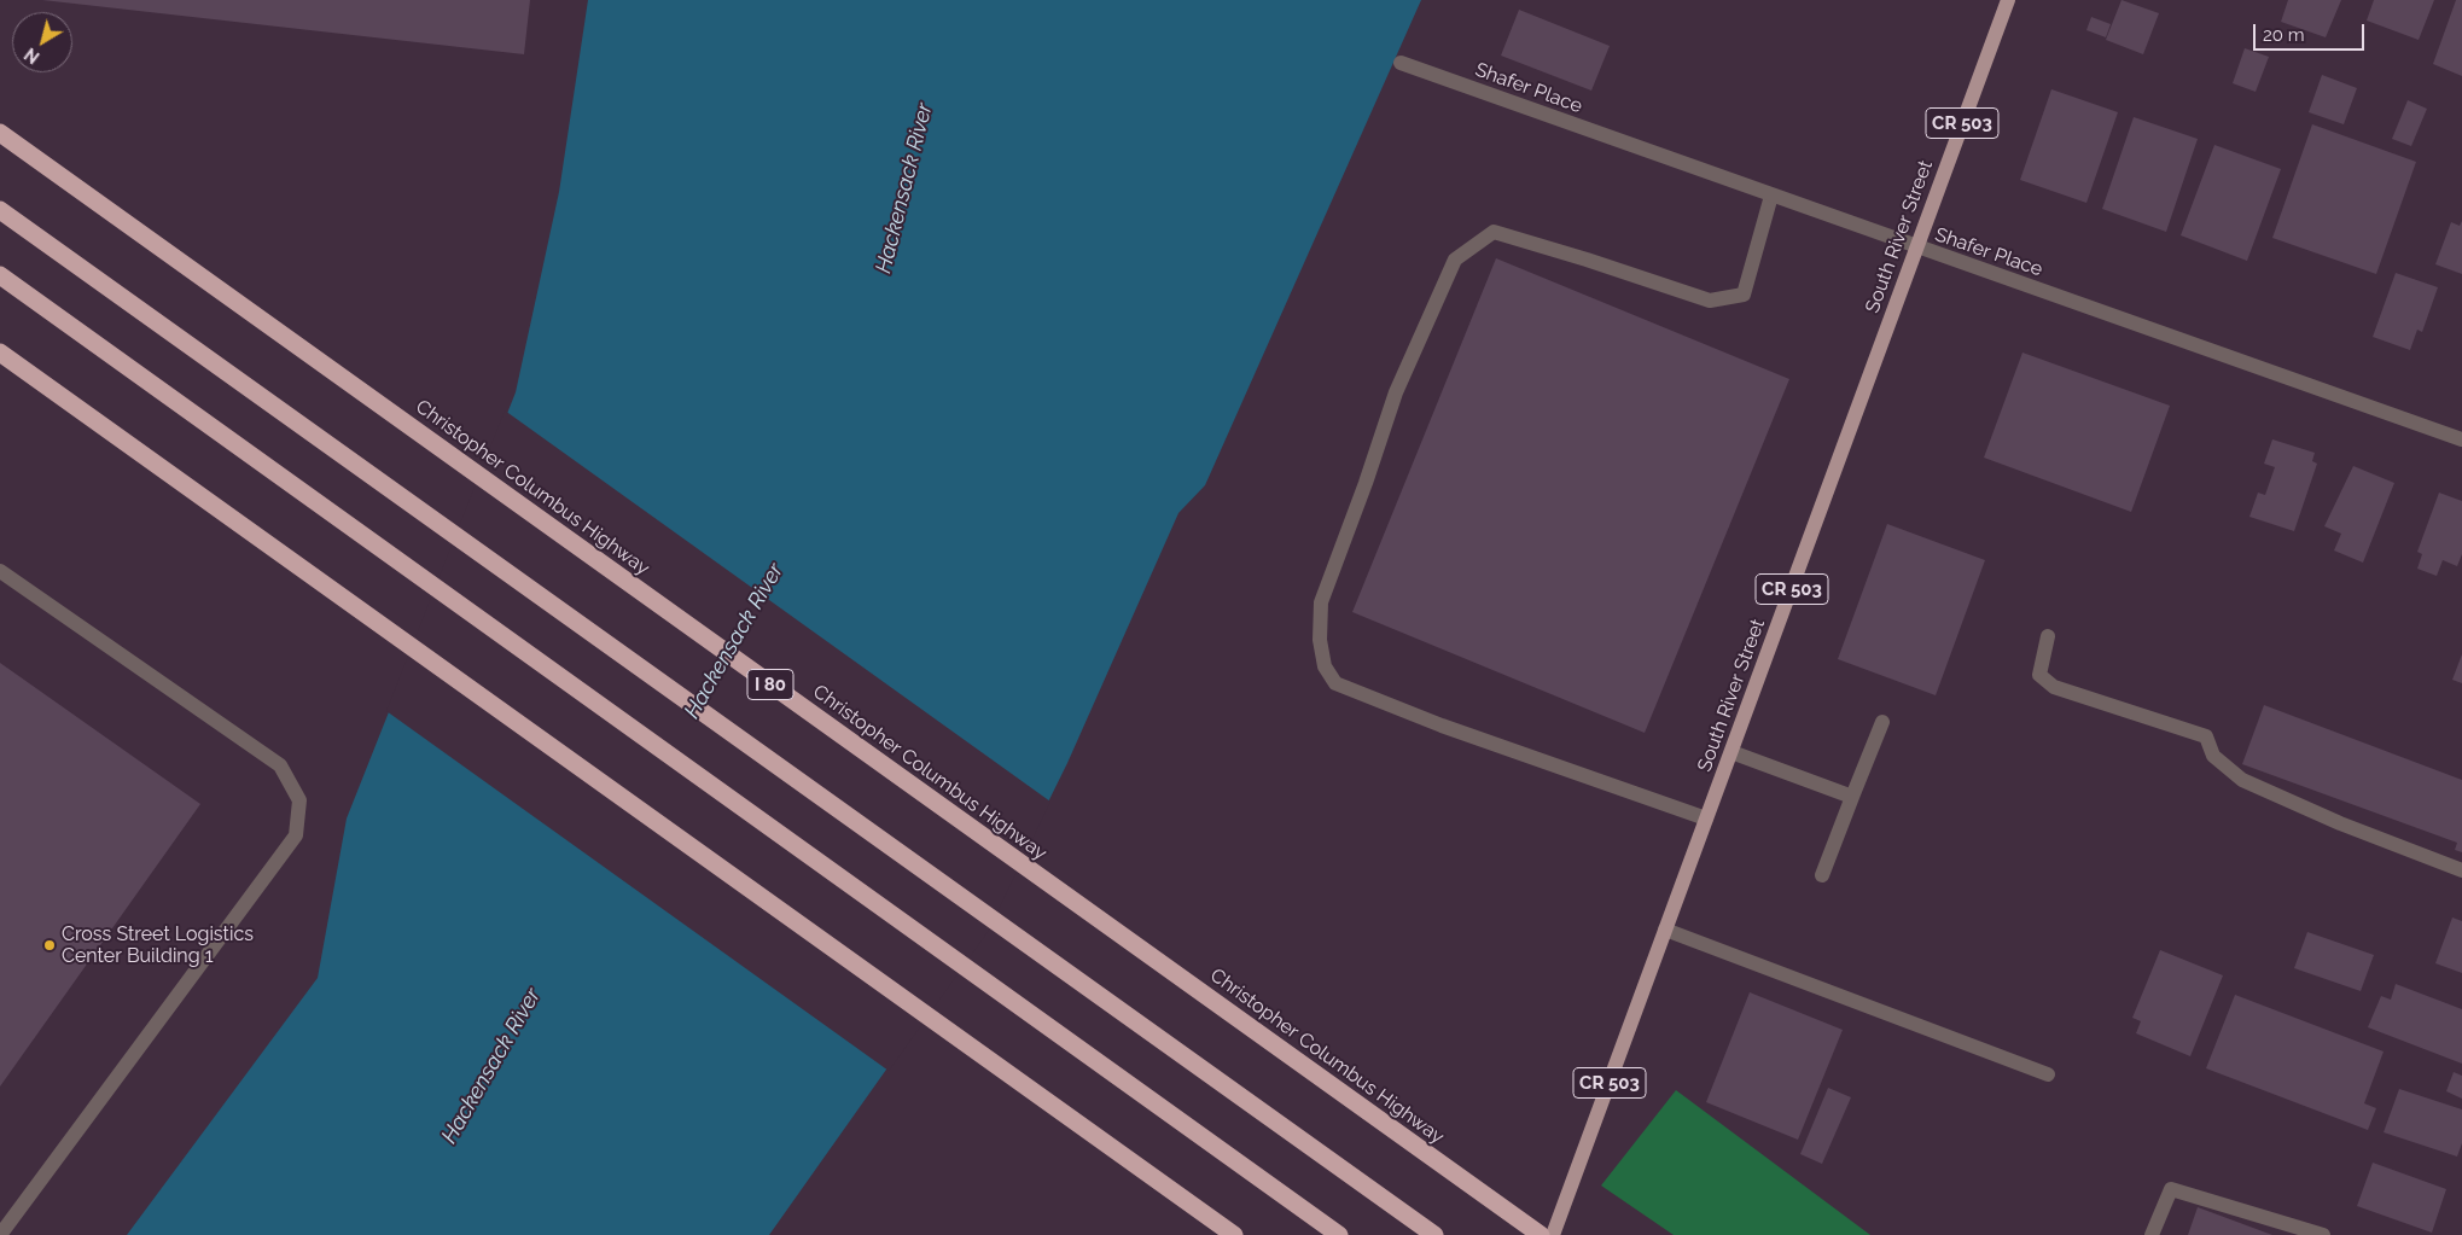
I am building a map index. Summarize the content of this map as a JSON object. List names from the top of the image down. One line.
{"streets":{"highway":["Christopher Columbus Highway","I 80"],"main road":["CR 503","South River Street"],"street":["Shafer Place"]},"crossings":[["Shafer Place","South River Street"]],"water":["Hackensack River"],"places":["Cross Street Logistics Center Building 1"],"scale_bar":"20 m","north":"bottom left"}
